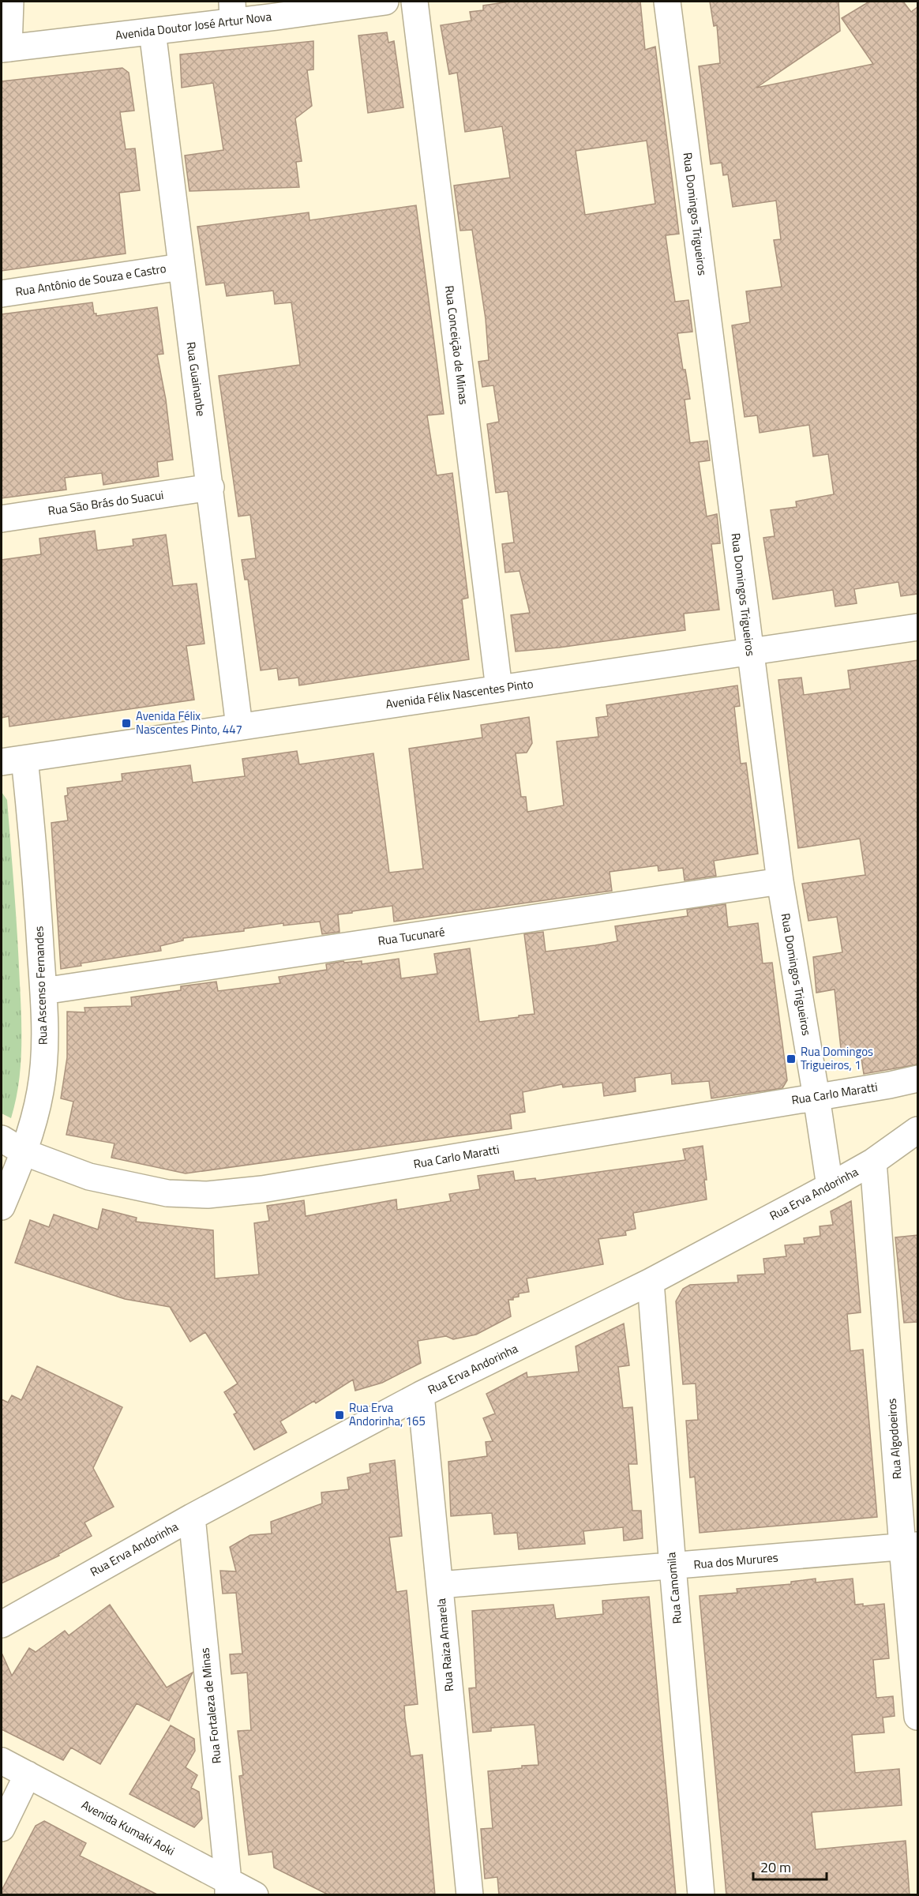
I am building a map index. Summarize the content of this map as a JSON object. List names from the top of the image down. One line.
{"streets":{"street":["Avenida Doutor José Artur Nova","Rua Domingos Trigueiros","Rua Antônio de Souza e Castro","Rua Conceição de Minas","Rua Guainanbe","Rua São Brás do Suacui","Avenida Félix Nascentes Pinto","Rua Tucunaré","Rua Ascenso Fernandes","Rua Carlo Maratti","Rua Erva Andorinha","Rua Algodoeiros","Rua dos Murures","Rua Camomila","Rua Raiza Amarela","Rua Fortaleza de Minas","Avenida Kumaki Aoki"]},"crossings":[["Avenida Doutor José Artur Nova","Rua Guainanbe"],["Rua Domingos Trigueiros","Avenida Félix Nascentes Pinto"],["Rua Domingos Trigueiros","Rua Tucunaré"],["Rua Domingos Trigueiros","Rua Carlo Maratti"],["Rua Domingos Trigueiros","Rua Erva Andorinha"],["Rua Antônio de Souza e Castro","Rua Guainanbe"],["Rua Conceição de Minas","Avenida Félix Nascentes Pinto"],["Rua Guainanbe","Rua São Brás do Suacui"],["Rua Guainanbe","Avenida Félix Nascentes Pinto"],["Avenida Félix Nascentes Pinto","Rua Ascenso Fernandes"],["Rua Tucunaré","Rua Ascenso Fernandes"],["Rua Ascenso Fernandes","Rua Carlo Maratti"],["Rua Erva Andorinha","Rua Algodoeiros"],["Rua Erva Andorinha","Rua Camomila"],["Rua Erva Andorinha","Rua Raiza Amarela"],["Rua Erva Andorinha","Rua Fortaleza de Minas"],["Rua Algodoeiros","Rua dos Murures"],["Rua dos Murures","Rua Camomila"],["Rua dos Murures","Rua Raiza Amarela"],["Rua Fortaleza de Minas","Avenida Kumaki Aoki"]],"places":{"transit":["Avenida Félix Nascentes Pinto, 447","Rua Domingos Trigueiros, 1","Rua Erva Andorinha, 165"]},"scale_bar":"20 m"}
